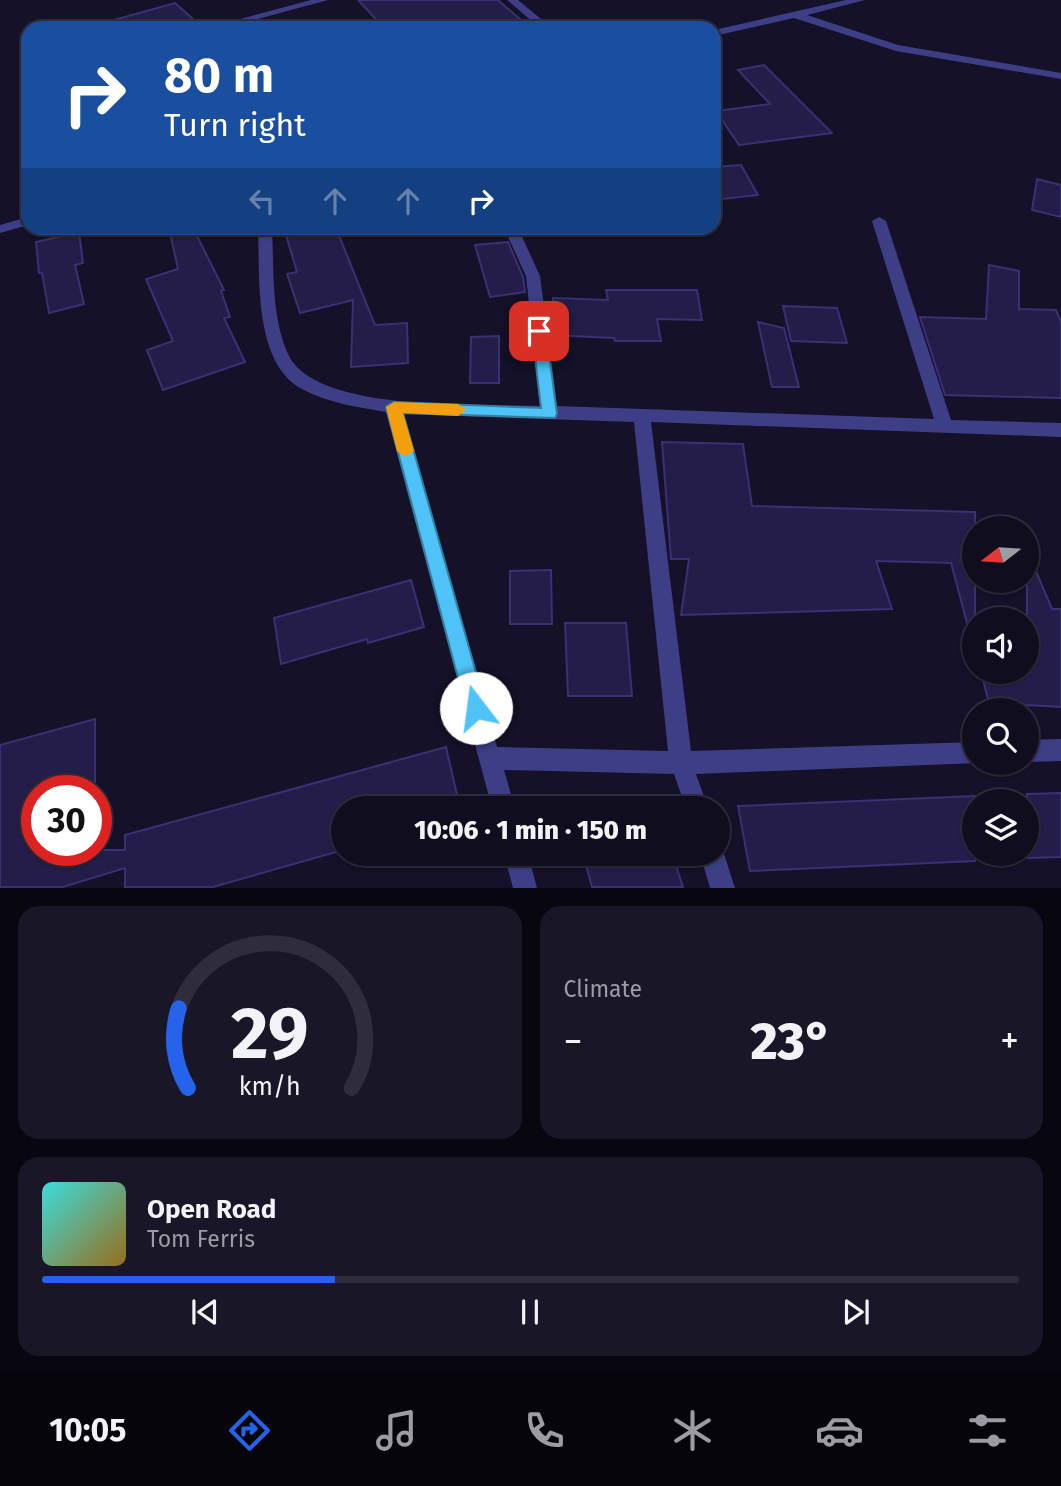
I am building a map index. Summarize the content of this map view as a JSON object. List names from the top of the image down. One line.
{"north":"left","page":{"turn":["80 m","Turn right"],"limit":"30","trip":"10:06 · 1 min · 150 m","tile":"Climate","heat":["−","23°","+"],"song":["Open Road","Tom Ferris"],"tabs":"10:05","gauge":["29","km/h"]}}
